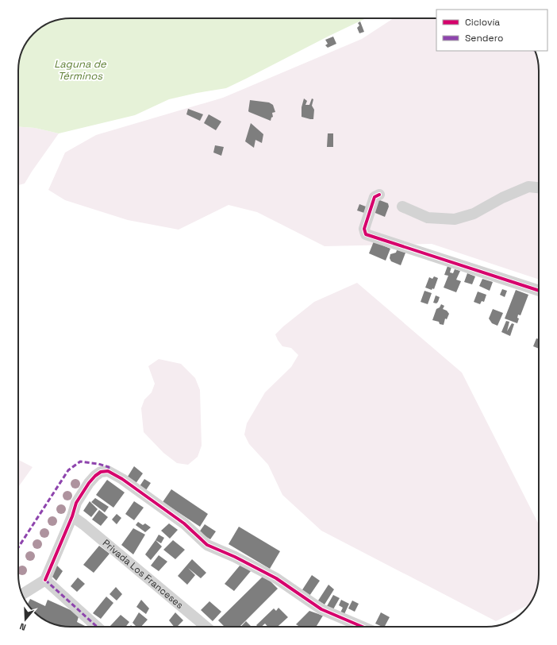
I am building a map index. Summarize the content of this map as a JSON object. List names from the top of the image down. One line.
{"streets":{"street":["Privada Los Franceses"]},"water":["Laguna de Términos"],"legend":["Ciclovía","Sendero"],"north":"bottom"}
